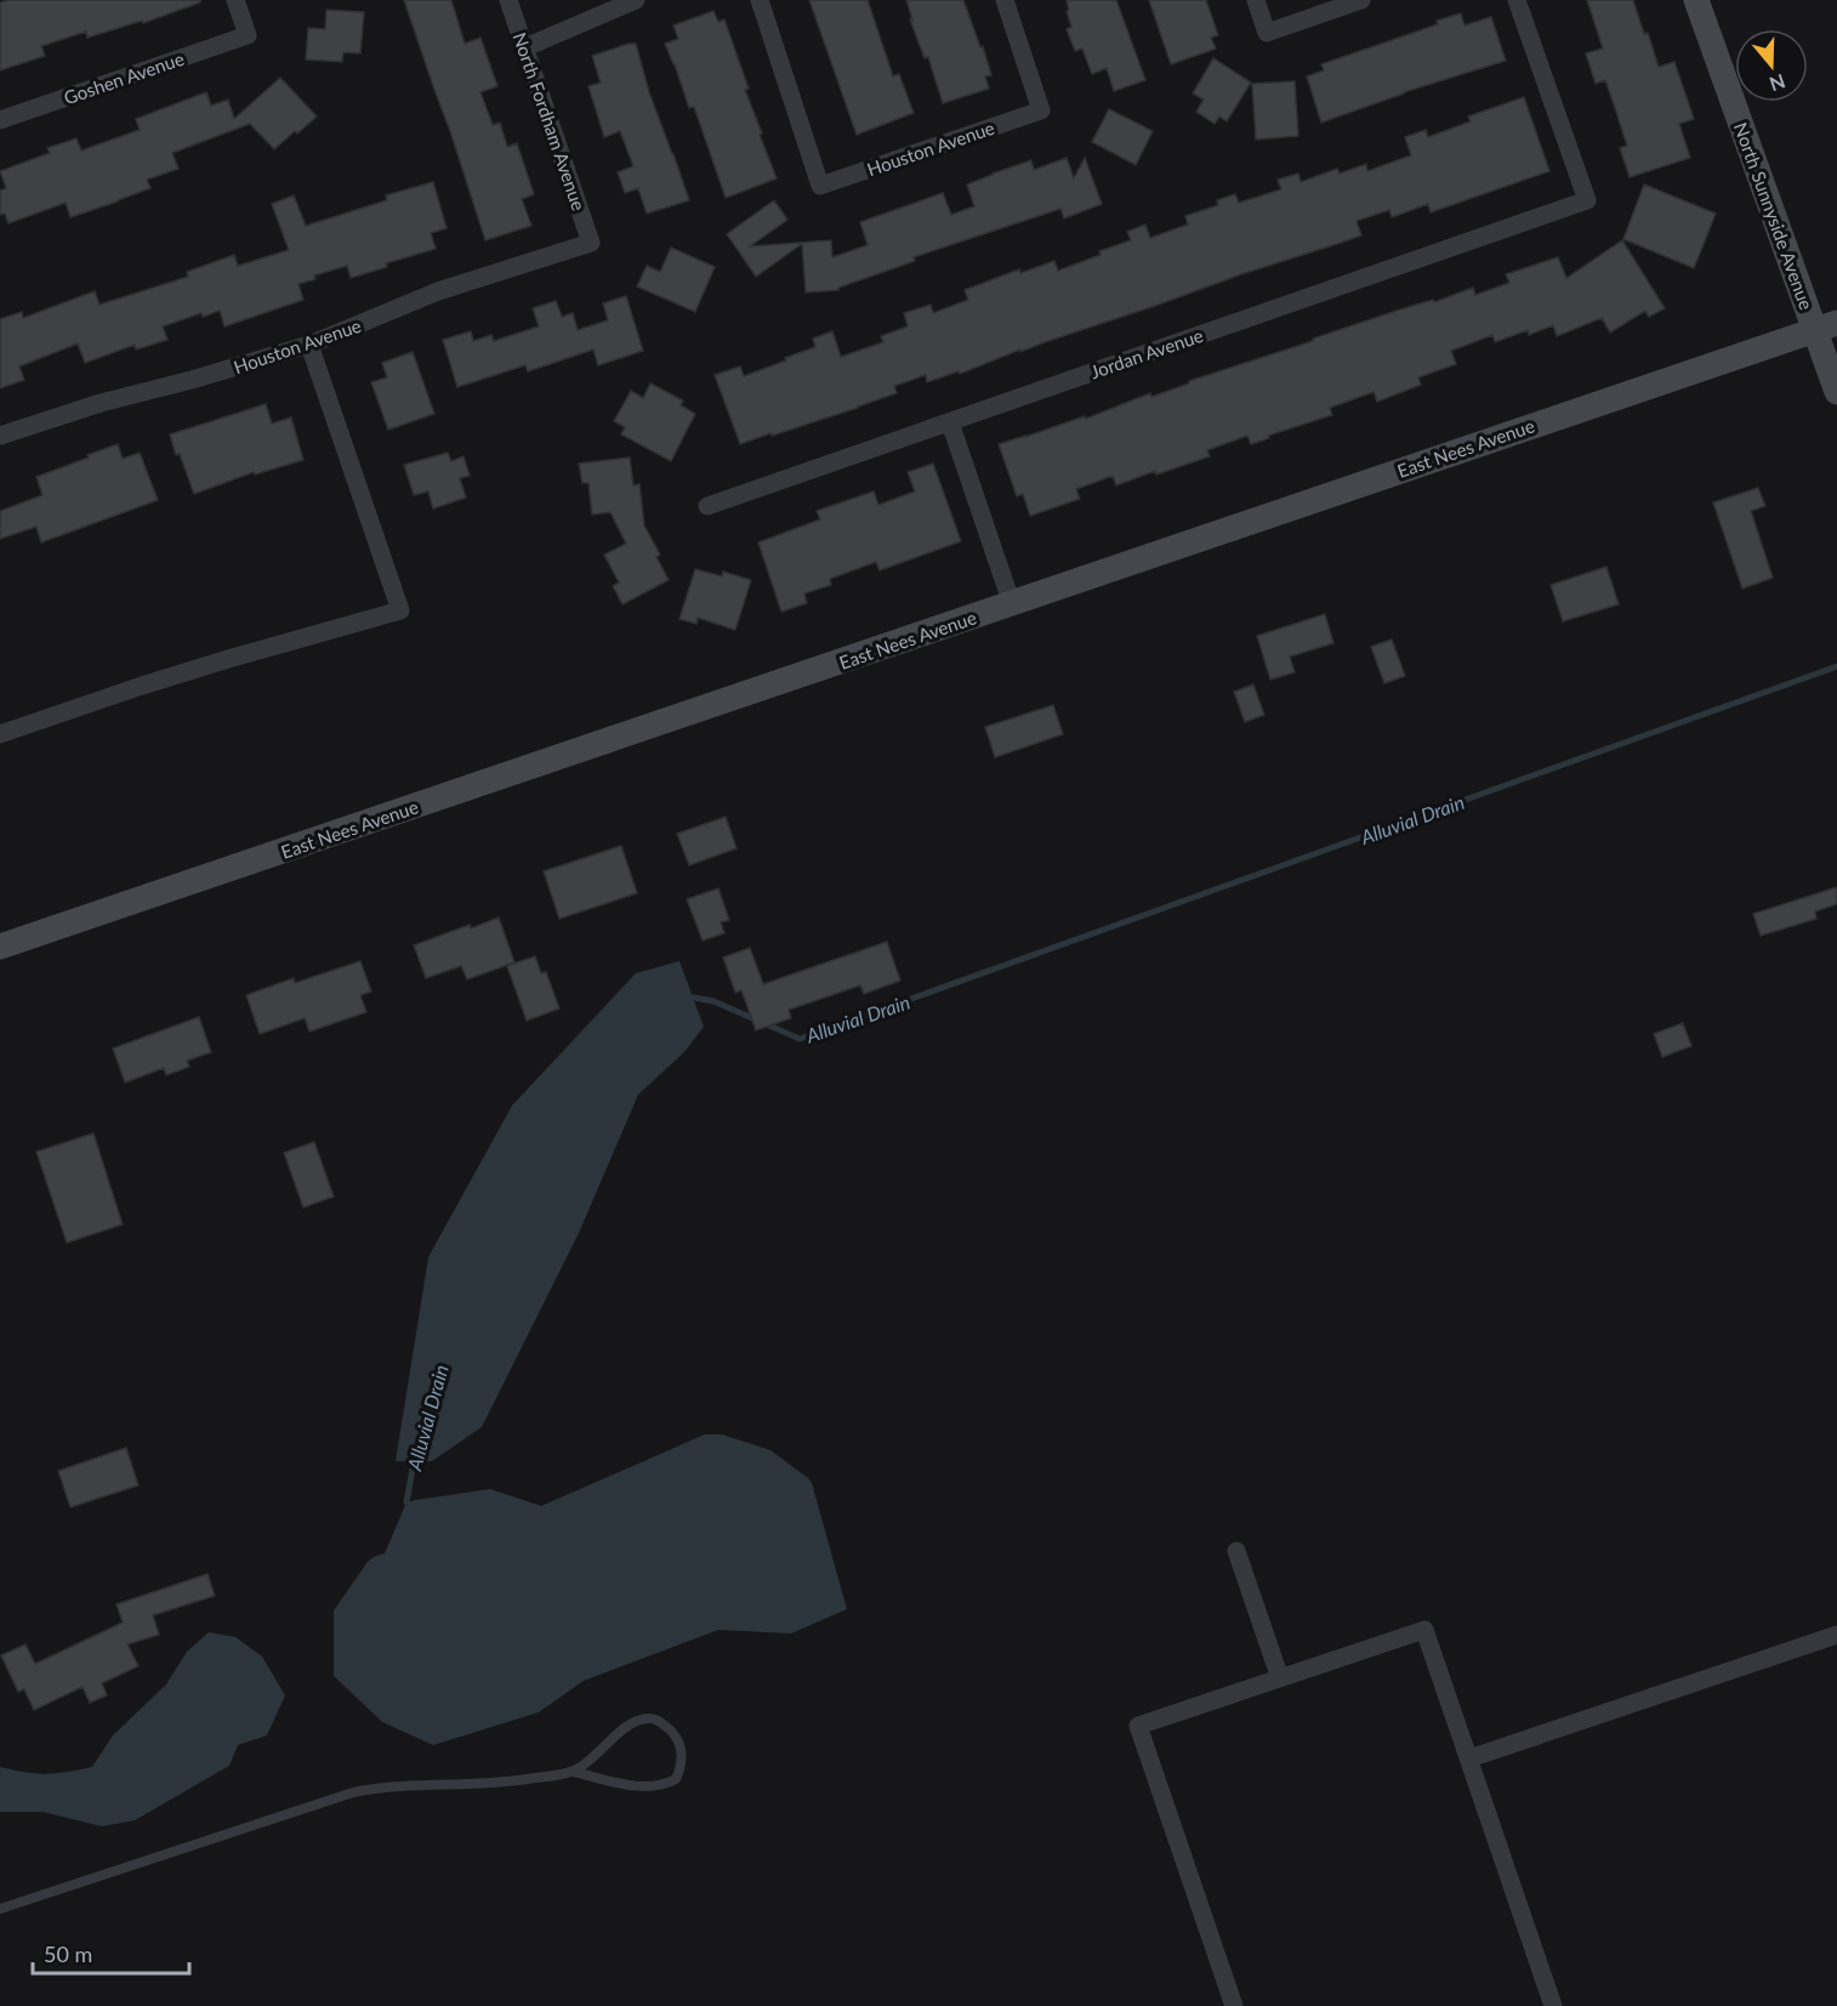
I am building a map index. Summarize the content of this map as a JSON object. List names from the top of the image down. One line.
{"streets":{"main road":["North Sunnyside Avenue","East Nees Avenue"],"street":["Goshen Avenue","North Fordham Avenue","Houston Avenue","Jordan Avenue"]},"crossings":[["North Fordham Avenue","Houston Avenue"],["North Sunnyside Avenue","East Nees Avenue"]],"water":["Alluvial Drain"],"scale_bar":"50 m","north":"bottom"}
